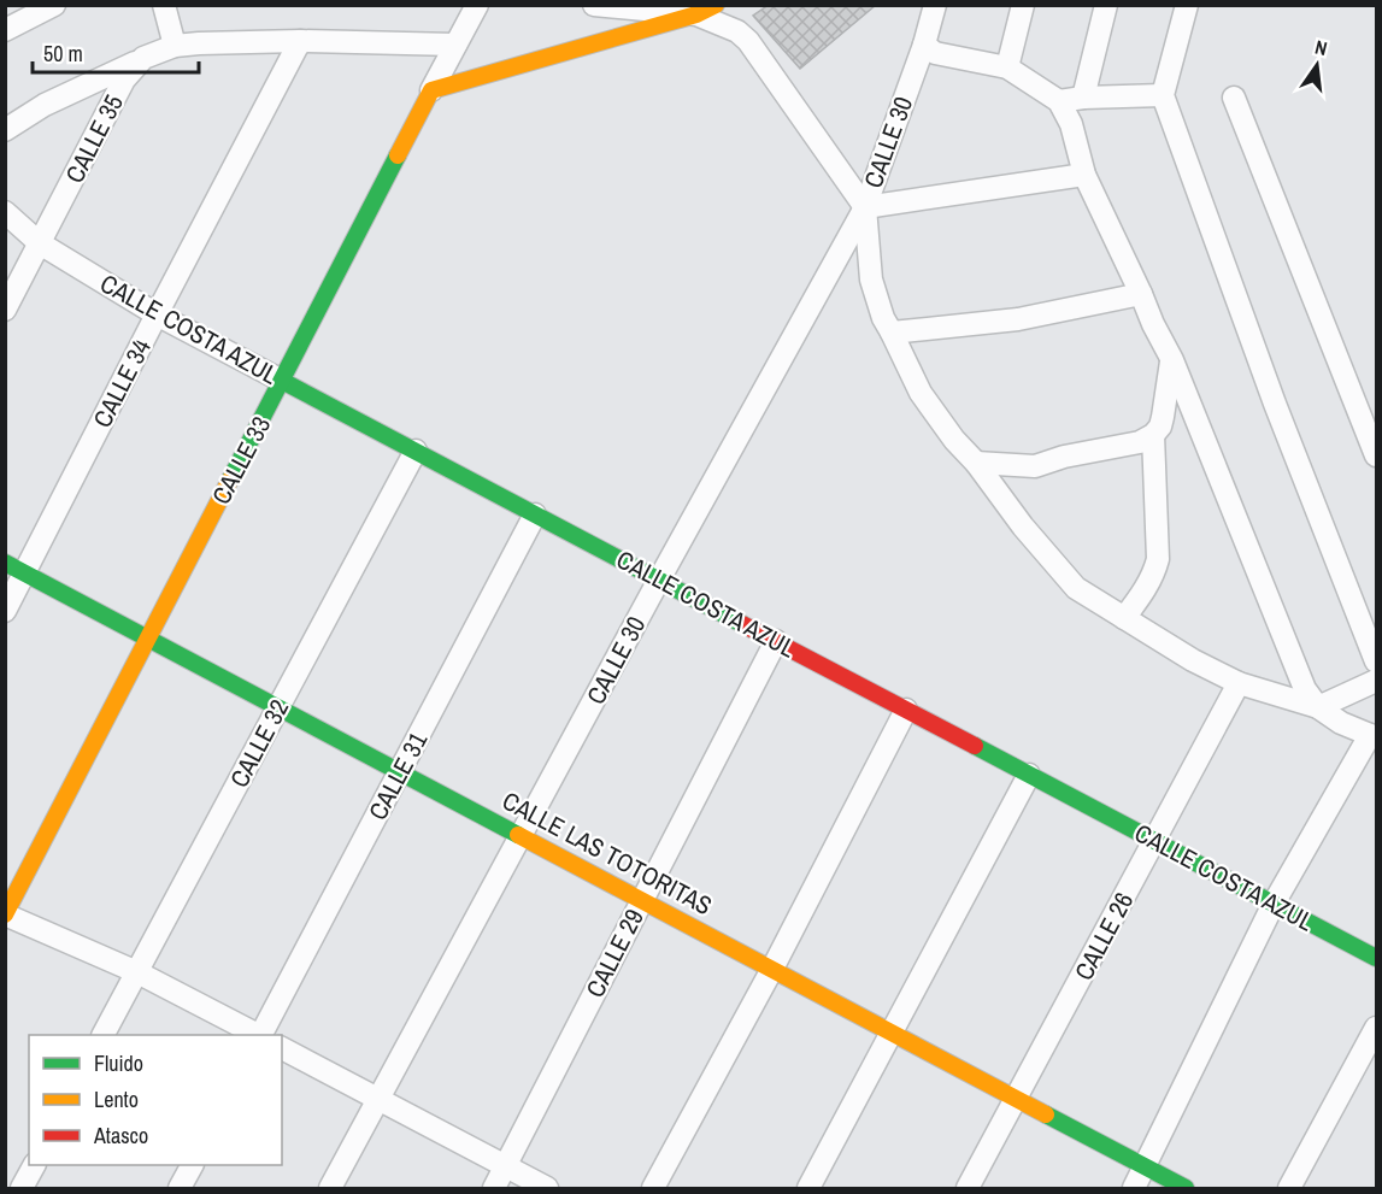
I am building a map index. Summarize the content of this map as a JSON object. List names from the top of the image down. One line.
{"streets":{"street":["CALLE 35","CALLE 30","CALLE COSTA AZUL","CALLE 34","CALLE 33","CALLE 32","CALLE 31","CALLE LAS TOTORITAS","CALLE 26","CALLE 29"]},"crossings":[["CALLE 35","CALLE COSTA AZUL"],["CALLE 30","CALLE COSTA AZUL"],["CALLE 30","CALLE LAS TOTORITAS"],["CALLE COSTA AZUL","CALLE 34"],["CALLE COSTA AZUL","CALLE 33"],["CALLE COSTA AZUL","CALLE 32"],["CALLE COSTA AZUL","CALLE 31"],["CALLE COSTA AZUL","CALLE 26"],["CALLE COSTA AZUL","CALLE 29"],["CALLE 34","CALLE LAS TOTORITAS"],["CALLE 33","CALLE LAS TOTORITAS"],["CALLE 32","CALLE LAS TOTORITAS"],["CALLE 31","CALLE LAS TOTORITAS"],["CALLE LAS TOTORITAS","CALLE 26"],["CALLE LAS TOTORITAS","CALLE 29"]],"legend":["Fluido","Lento","Atasco"],"scale_bar":"50 m","north":"top"}
